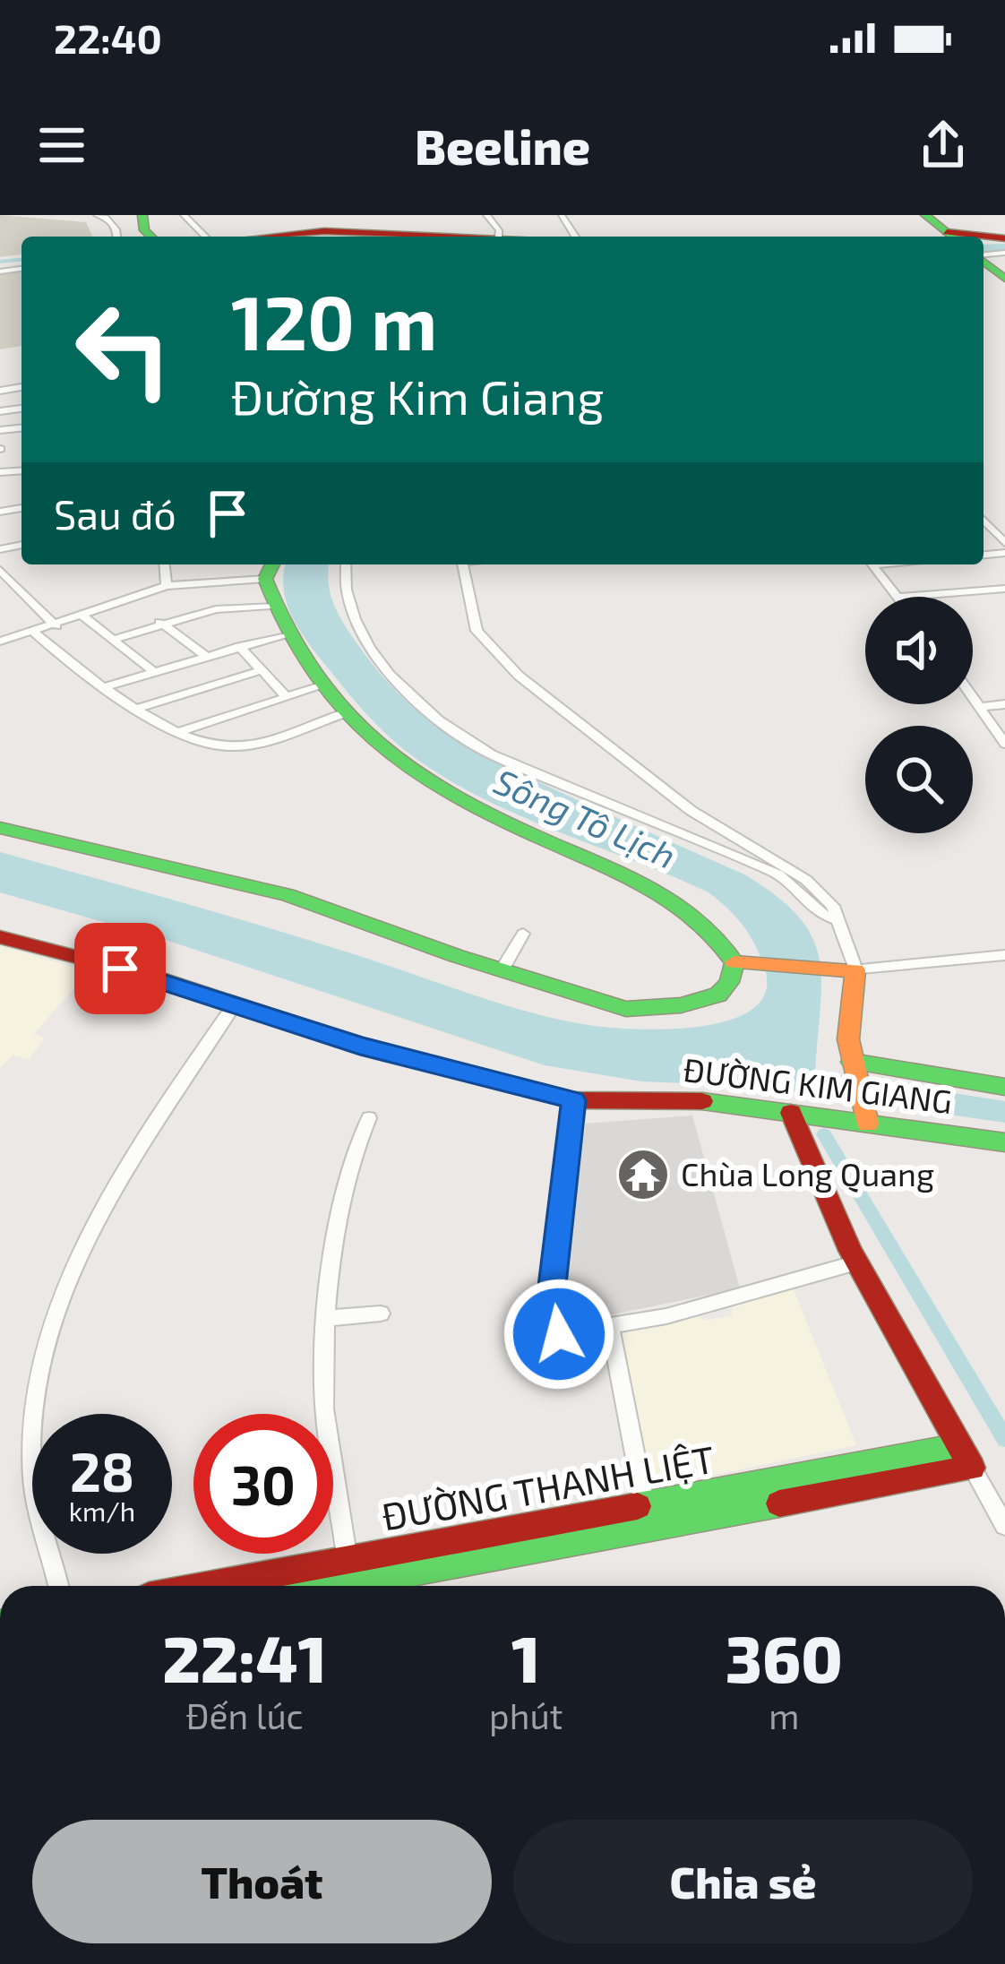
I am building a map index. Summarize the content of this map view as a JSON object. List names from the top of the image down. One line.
{"streets":{"street":["ĐƯỜNG KIM GIANG","ĐƯỜNG THANH LIỆT"]},"water":["Sông Tô Lịch"],"places":{"temple":["Chùa Long Quang"]},"page":{"status":"22:40","header":"Beeline","turn":["120 m","Đường Kim Giang"],"then":"Sau đó","speed":"28 km/h","limit":"30","eta":["22:41","Đến lúc","1","phút","360","m"],"buttons":["Thoát","Chia sẻ"]}}
